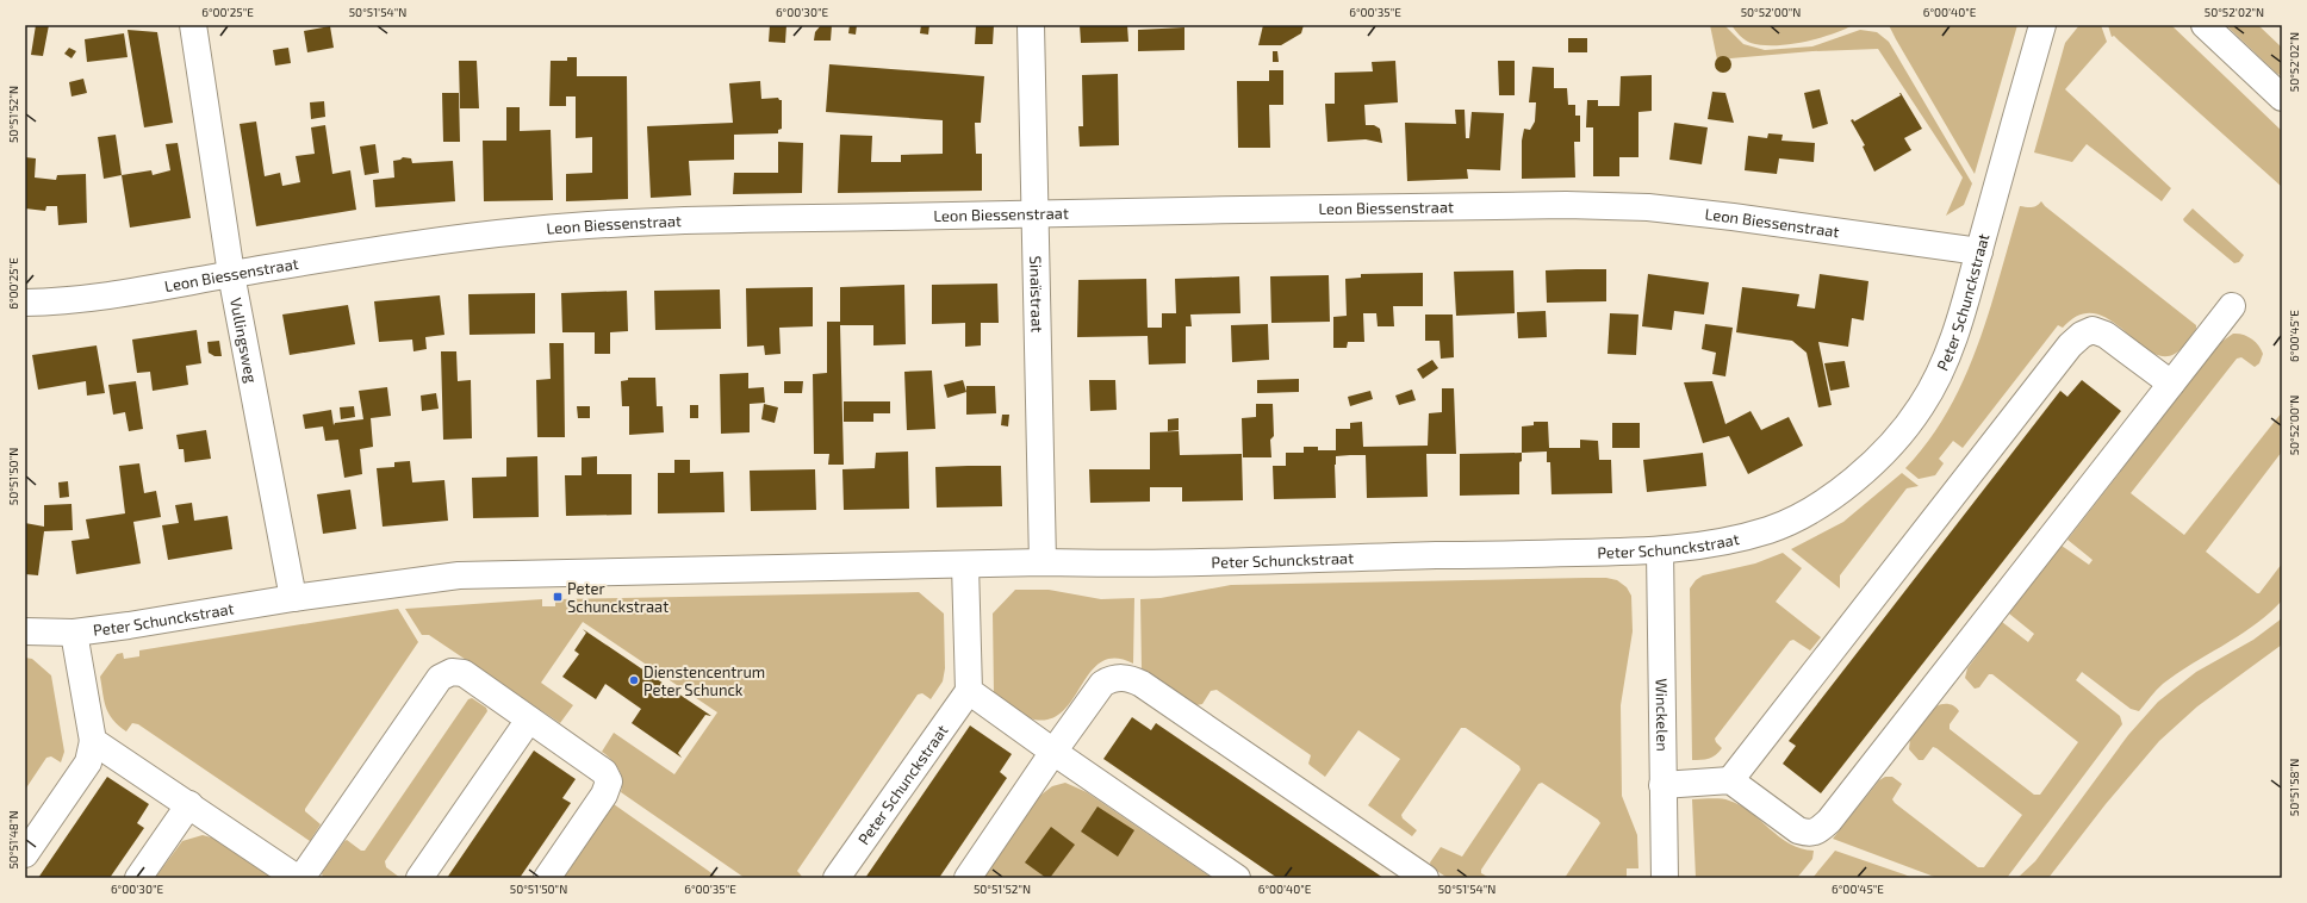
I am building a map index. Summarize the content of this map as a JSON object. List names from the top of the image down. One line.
{"streets":{"street":["Leon Biessenstraat","Sinaïstraat","Peter Schunckstraat","Vullingsweg","Winckelen"]},"crossings":[["Leon Biessenstraat","Sinaïstraat"],["Leon Biessenstraat","Peter Schunckstraat"],["Leon Biessenstraat","Vullingsweg"],["Sinaïstraat","Peter Schunckstraat"],["Peter Schunckstraat","Vullingsweg"],["Peter Schunckstraat","Winckelen"]],"places":{"transit":["Peter Schunckstraat"],"other":["Dienstencentrum Peter Schunck"]},"coordinates":["6°00'25\"E","50°51'54\"N","6°00'30\"E","6°00'35\"E","50°52'00\"N","6°00'40\"E","50°52'02\"N","50°51'52\"N","6°00'45\"E","50°51'50\"N","50°51'58\"N","50°51'48\"N"]}
